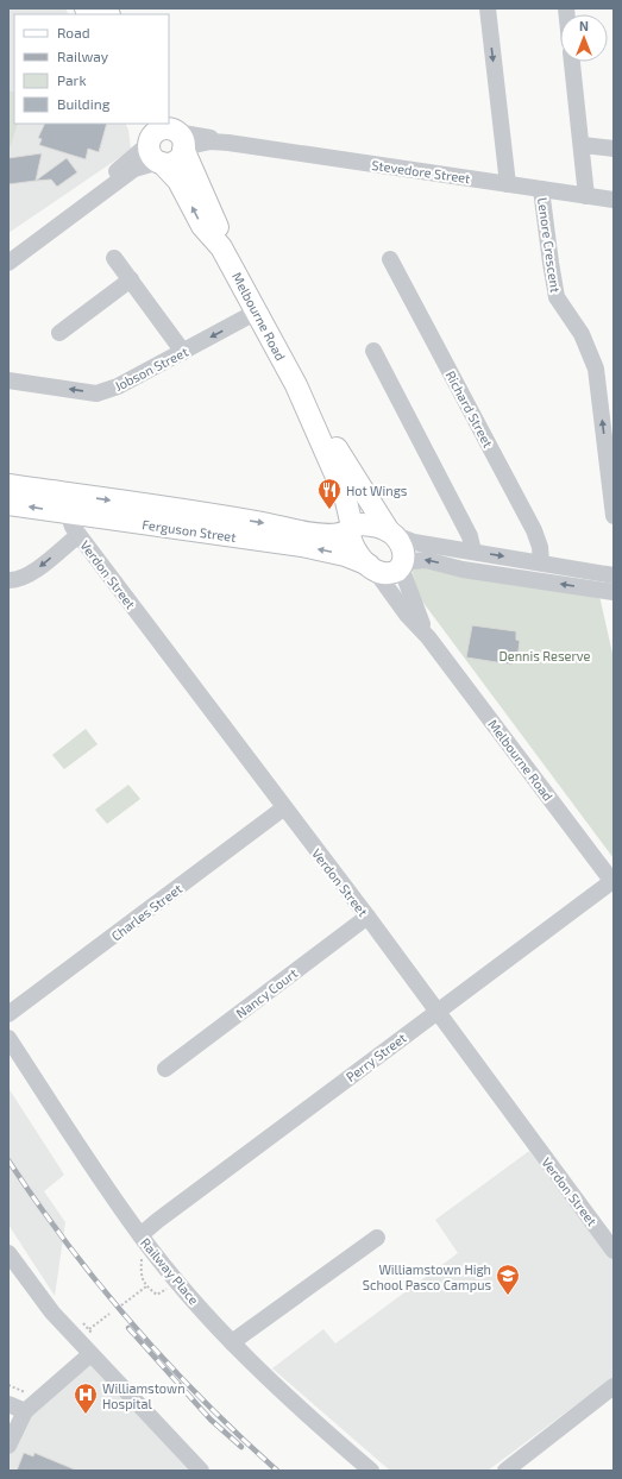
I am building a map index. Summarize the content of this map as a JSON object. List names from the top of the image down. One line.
{"streets":{"main road":["Melbourne Road","Ferguson Street"],"street":["Stevedore Street","Lenore Crescent","Jobson Street","Richard Street","Verdon Street","Charles Street","Nancy Court","Perry Street","Railway Place"]},"crossings":[["Stevedore Street","Lenore Crescent"],["Stevedore Street","Melbourne Road"],["Melbourne Road","Jobson Street"],["Melbourne Road","Ferguson Street"],["Melbourne Road","Perry Street"],["Ferguson Street","Verdon Street"],["Verdon Street","Charles Street"],["Verdon Street","Nancy Court"],["Verdon Street","Perry Street"],["Perry Street","Railway Place"]],"one_way":["Lenore Crescent"],"parks":["Dennis Reserve"],"places":{"restaurant":["Hot Wings"],"school or university":["Williamstown High School Pasco Campus"],"hospital":["Williamstown Hospital"]},"legend":["Road","Railway","Park","Building"],"north":"top"}
